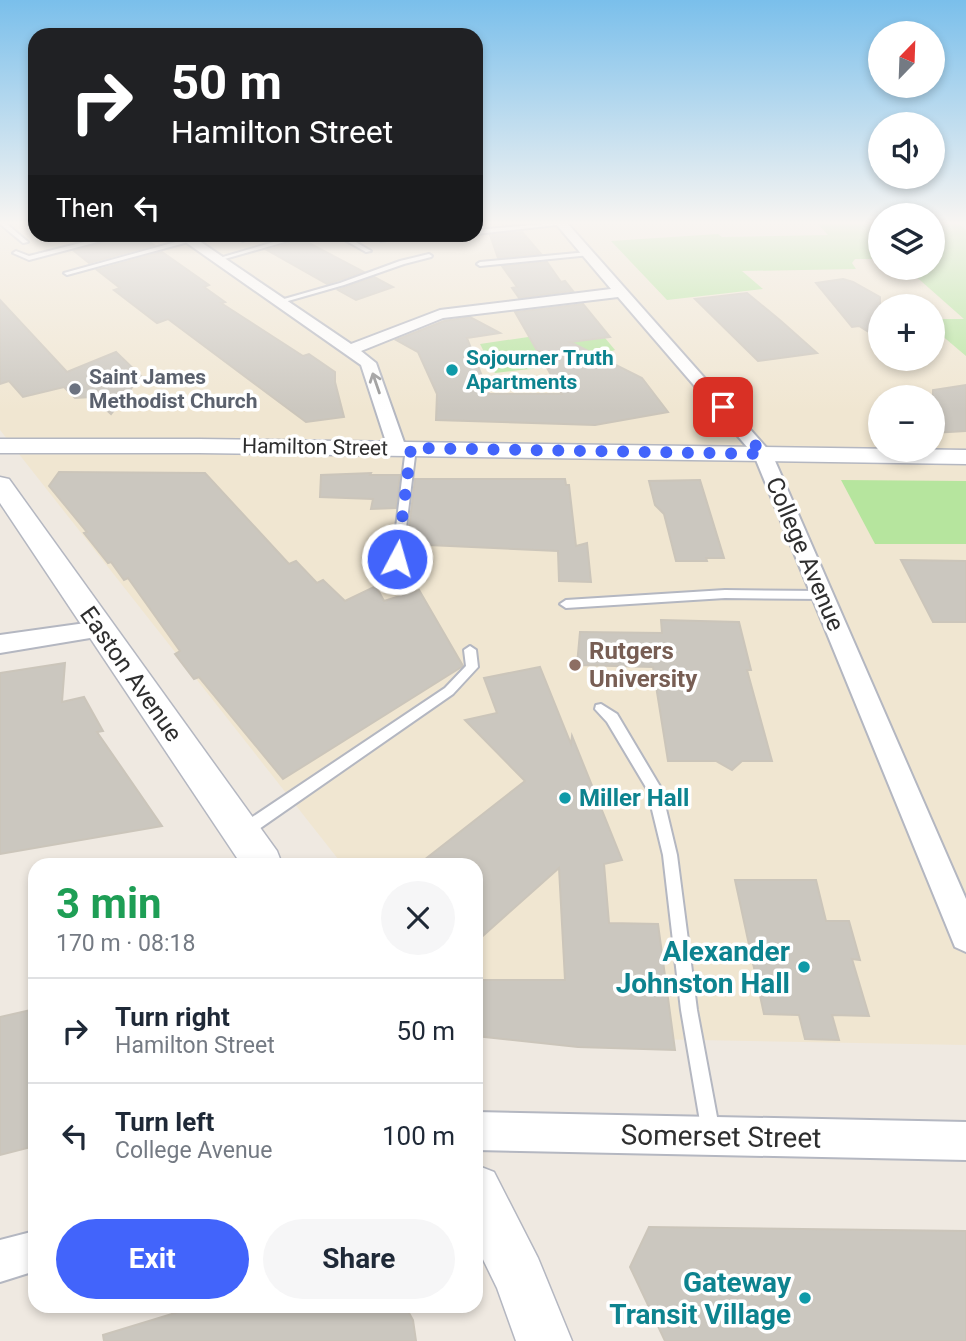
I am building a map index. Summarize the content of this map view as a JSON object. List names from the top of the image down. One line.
{"streets":{"street":["Hamilton Street","College Avenue","Easton Avenue","Somerset Street"]},"crossings":[["Hamilton Street","College Avenue"]],"places":["Sojourner Truth Apartments","Saint James Methodist Church","Rutgers University","Miller Hall","Alexander Johnston Hall","Gateway Transit Village"],"north":"top right","page":{"map_buttons":["+","−"],"turn":["50 m","Hamilton Street"],"then":"Then","heading":["3 min","170 m · 08:18"],"list":[{"name":"Turn right","note":"Hamilton Street","value":"50 m"},{"name":"Turn left","note":"College Avenue","value":"100 m"}],"buttons":["Exit","Share"]}}
